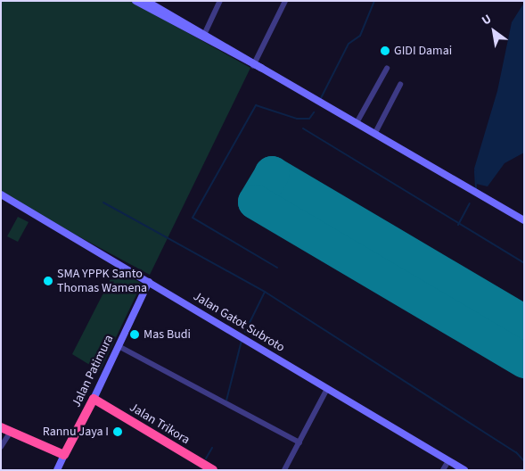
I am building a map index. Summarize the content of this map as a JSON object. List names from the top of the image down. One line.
{"streets":{"highway":["Jalan Patimura","Jalan Trikora"],"street":["Jalan Gatot Subroto"]},"crossings":[["Jalan Gatot Subroto","Jalan Patimura"],["Jalan Patimura","Jalan Trikora"]],"places":["GIDI Damai","SMA YPPK Santo Thomas Wamena","Mas Budi","Rannu Jaya I"],"north":"top left"}
